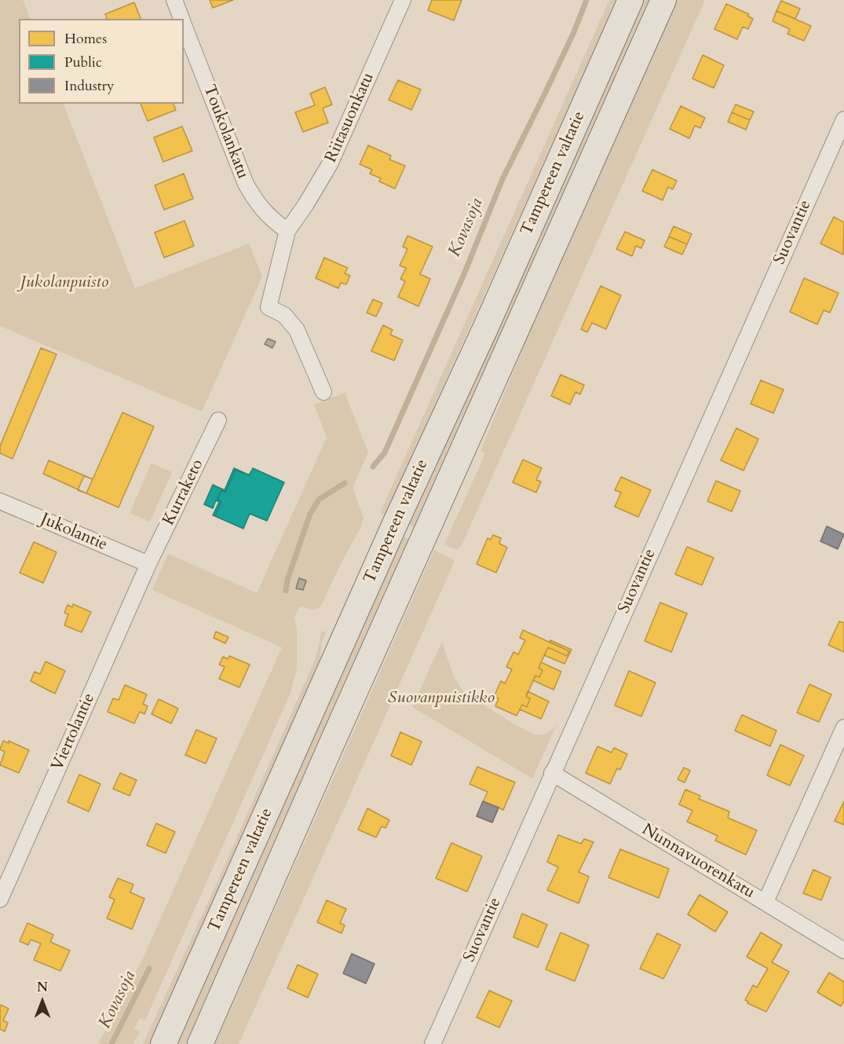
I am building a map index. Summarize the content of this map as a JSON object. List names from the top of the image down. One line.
{"streets":{"highway":["Tampereen valtatie"],"street":["Riitasuonkatu","Toukolankatu","Suovantie","Kurraketo","Jukolantie","Viertolantie","Nunnavuorenkatu"]},"crossings":[["Riitasuonkatu","Toukolankatu"],["Suovantie","Nunnavuorenkatu"],["Kurraketo","Jukolantie"],["Kurraketo","Viertolantie"],["Jukolantie","Viertolantie"]],"water":["Kovasoja"],"parks":["Jukolanpuisto","Suovanpuistikko"],"legend":["Homes","Public","Industry"],"north":"top"}
